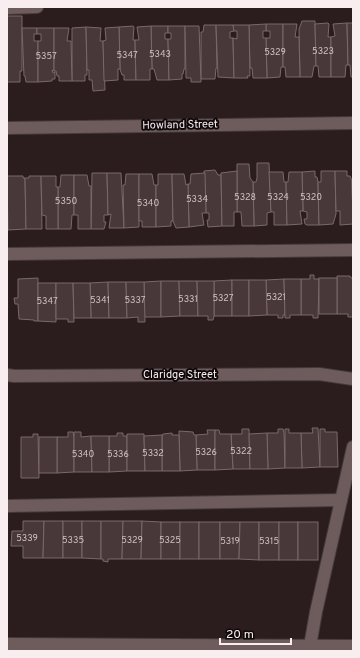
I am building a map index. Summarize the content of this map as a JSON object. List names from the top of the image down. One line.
{"streets":{"street":["Howland Street","Claridge Street"]},"house_numbers":["5323","5329","5343","5347","5357","5328","5324","5320","5334","5350","5340","5321","5327","5331","5341","5337","5347","5322","5326","5332","5340","5336","5339","5335","5329","5325","5319","5315"],"scale_bar":"20 m"}
